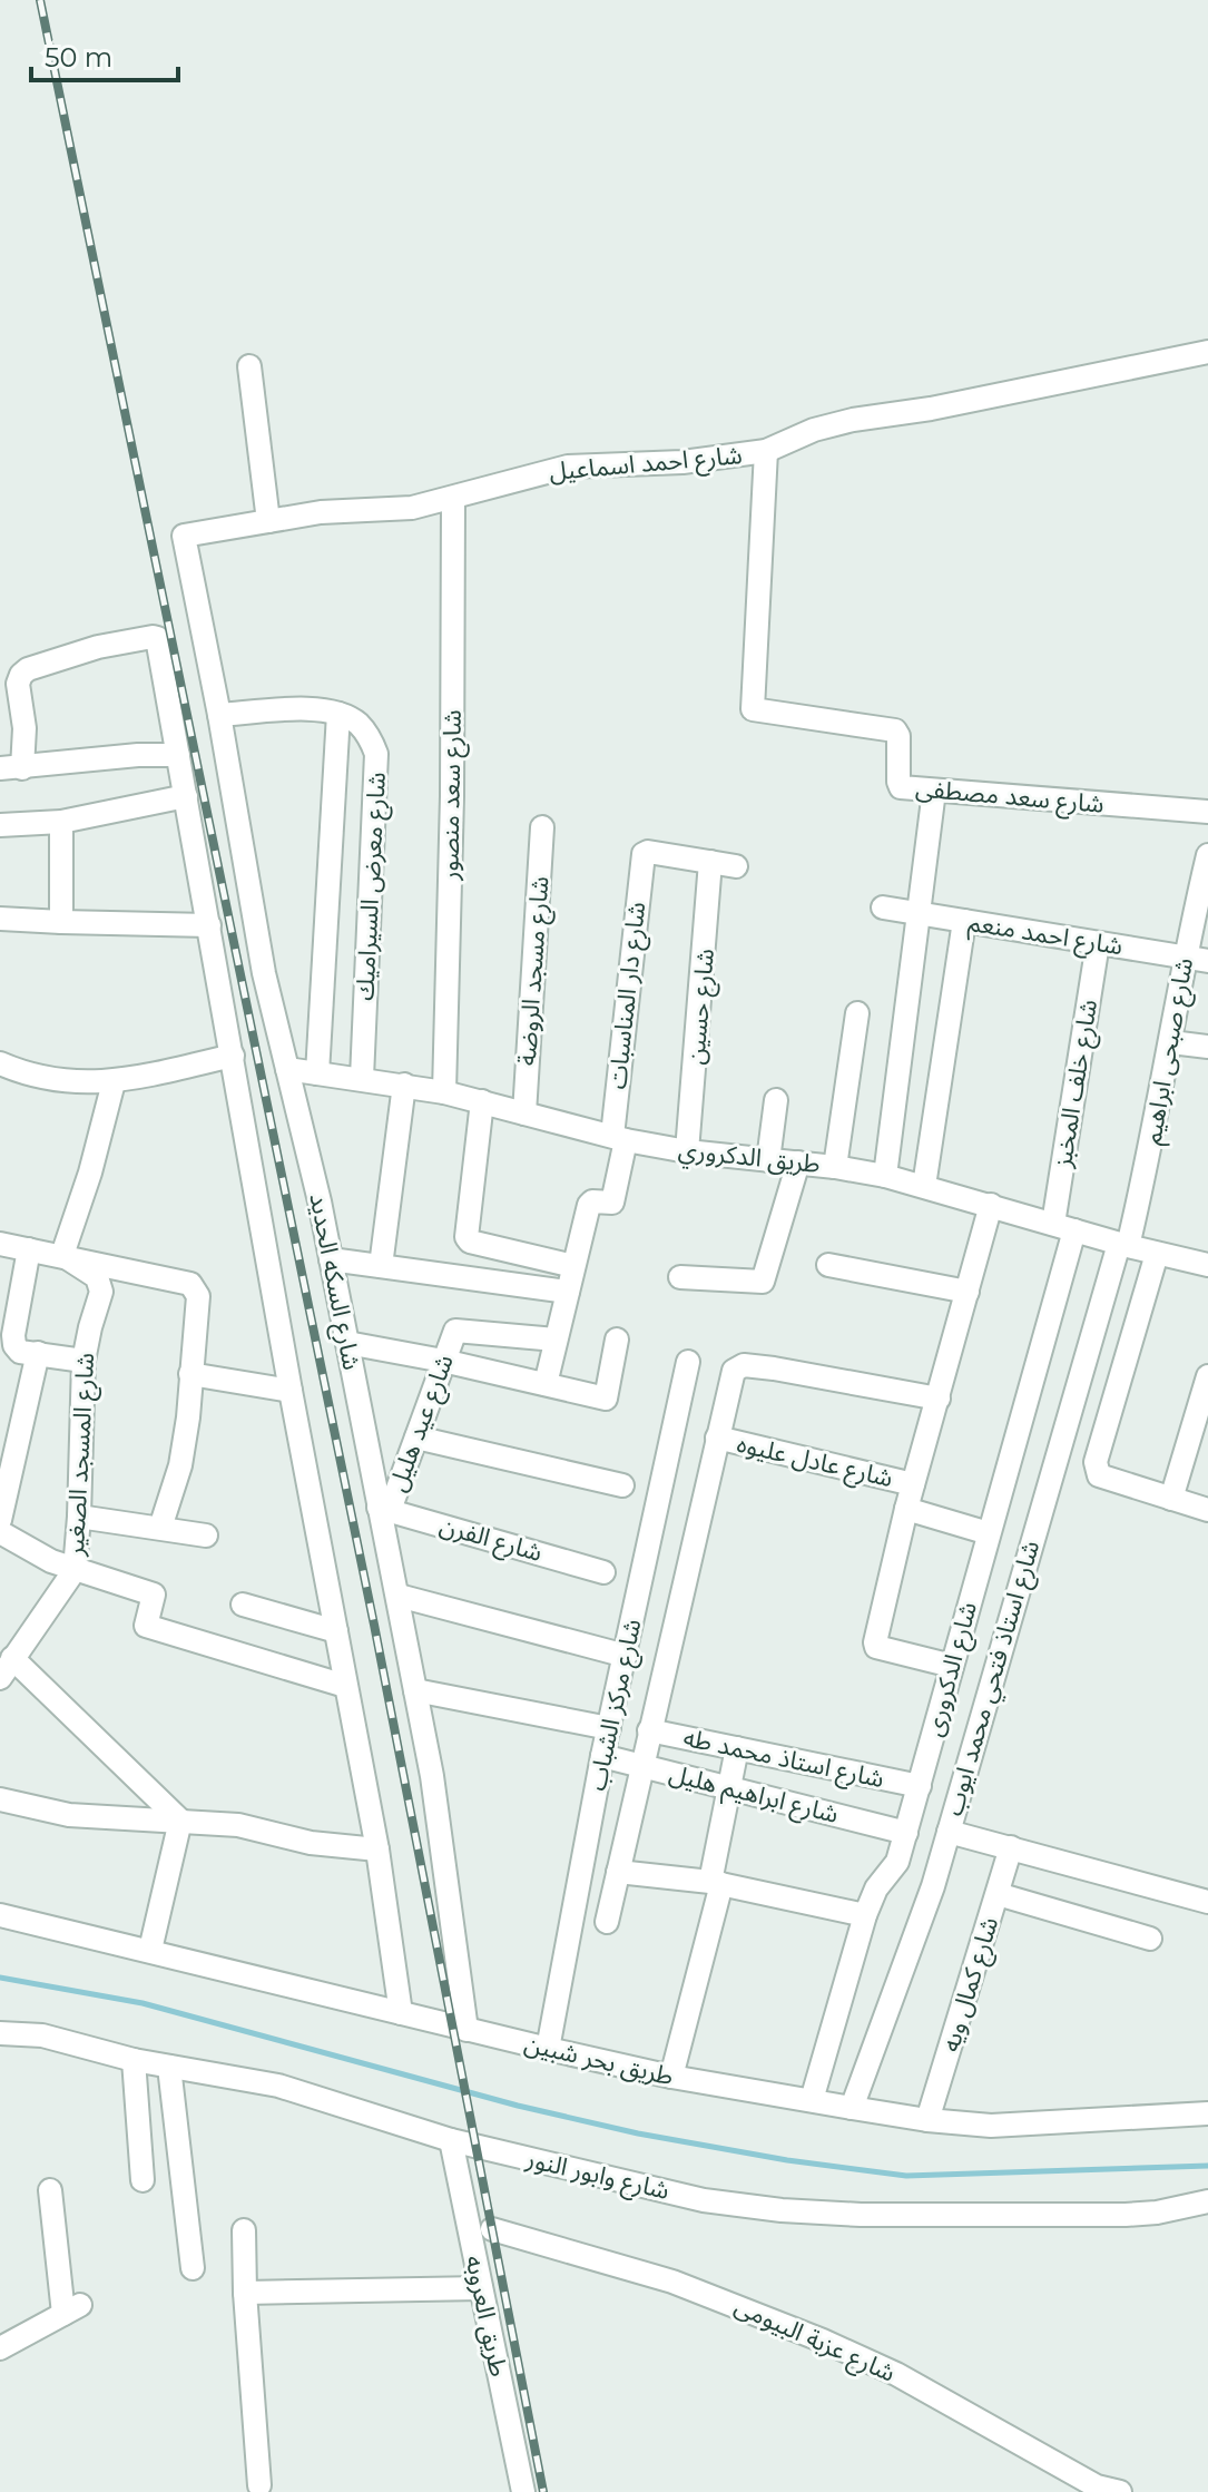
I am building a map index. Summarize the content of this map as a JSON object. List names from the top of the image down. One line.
{"streets":{"street":["شارع احمد اسماعيل","شارع سعد منصور","شارع سعد مصطفى","شارع معرض السيراميك","شارع احمد منعم","شارع مسجد الروضة","شارع دار المناسبات","شارع حسين","شارع صبحى ابراهيم","شارع خلف المخبز","طريق الدكروري","شارع السكه الحديد","شارع عيد هليل","شارع المسجد الصغير","شارع عادل عليوه","شارع الفرن","شارع الدكرورى","شارع استاذ فتحي محمد ايوب","شارع مركز الشباب","شارع استاذ محمد طه","شارع ابراهيم هليل","شارع كمال ويه","طريق بحر شبين","شارع وابور النور","طريق العروبه","شارع عزبة البيومى"]},"crossings":[["شارع احمد اسماعيل","شارع سعد منصور"],["شارع احمد اسماعيل","شارع سعد مصطفى"],["شارع احمد اسماعيل","شارع السكه الحديد"],["شارع سعد منصور","طريق الدكروري"],["شارع معرض السيراميك","طريق الدكروري"],["شارع احمد منعم","شارع صبحى ابراهيم"],["شارع احمد منعم","شارع خلف المخبز"],["شارع مسجد الروضة","طريق الدكروري"],["شارع دار المناسبات","شارع حسين"],["شارع دار المناسبات","طريق الدكروري"],["شارع حسين","طريق الدكروري"],["شارع صبحى ابراهيم","طريق الدكروري"],["شارع صبحى ابراهيم","شارع استاذ فتحي محمد ايوب"],["شارع خلف المخبز","طريق الدكروري"],["شارع خلف المخبز","شارع الدكرورى"],["طريق الدكروري","شارع السكه الحديد"],["طريق الدكروري","شارع الدكرورى"],["طريق الدكروري","شارع استاذ فتحي محمد ايوب"],["شارع السكه الحديد","شارع عيد هليل"],["شارع السكه الحديد","شارع الفرن"],["شارع السكه الحديد","طريق بحر شبين"],["شارع عيد هليل","شارع الفرن"],["شارع الدكرورى","شارع استاذ محمد طه"],["شارع الدكرورى","شارع ابراهيم هليل"],["شارع الدكرورى","طريق بحر شبين"],["شارع استاذ فتحي محمد ايوب","طريق بحر شبين"],["شارع مركز الشباب","شارع ابراهيم هليل"],["شارع مركز الشباب","طريق بحر شبين"],["شارع كمال ويه","طريق بحر شبين"],["شارع وابور النور","طريق العروبه"]],"scale_bar":"50 m"}
